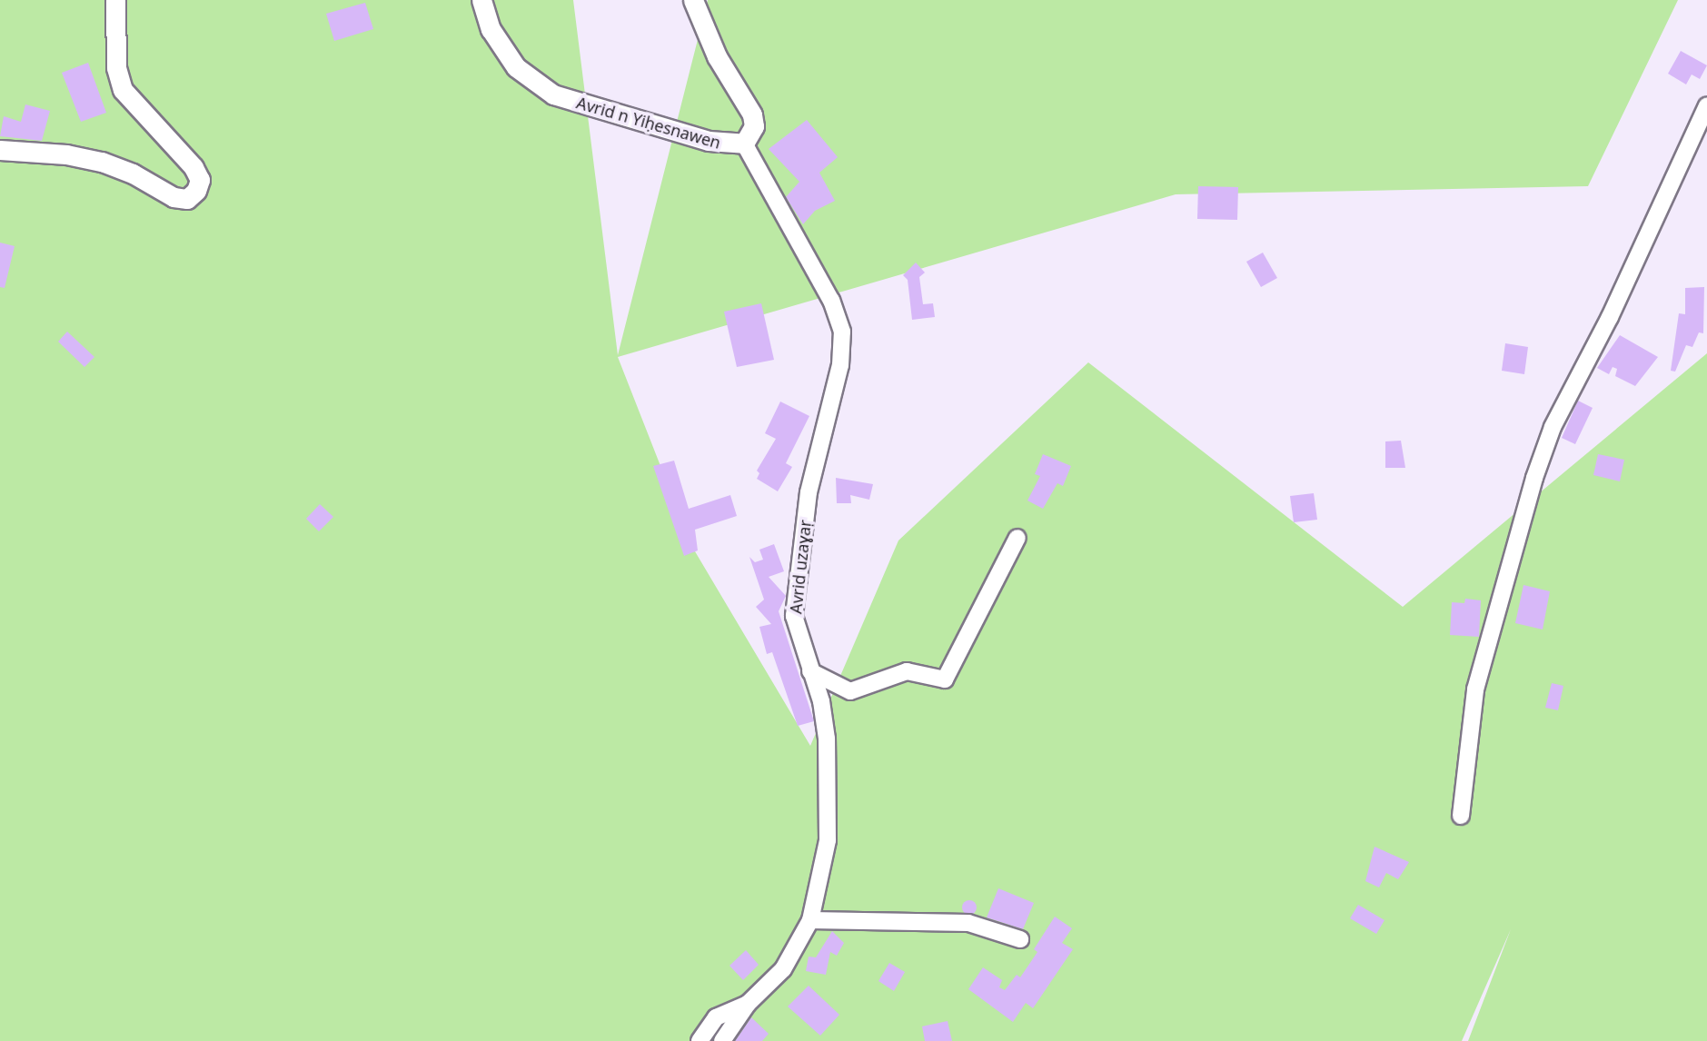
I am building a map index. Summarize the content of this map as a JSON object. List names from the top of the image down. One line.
{"streets":{"street":["Avrid n Yiḥesnawen","Avrid uzaɣaṛ"]},"crossings":[["Avrid n Yiḥesnawen","Avrid uzaɣaṛ"]]}
